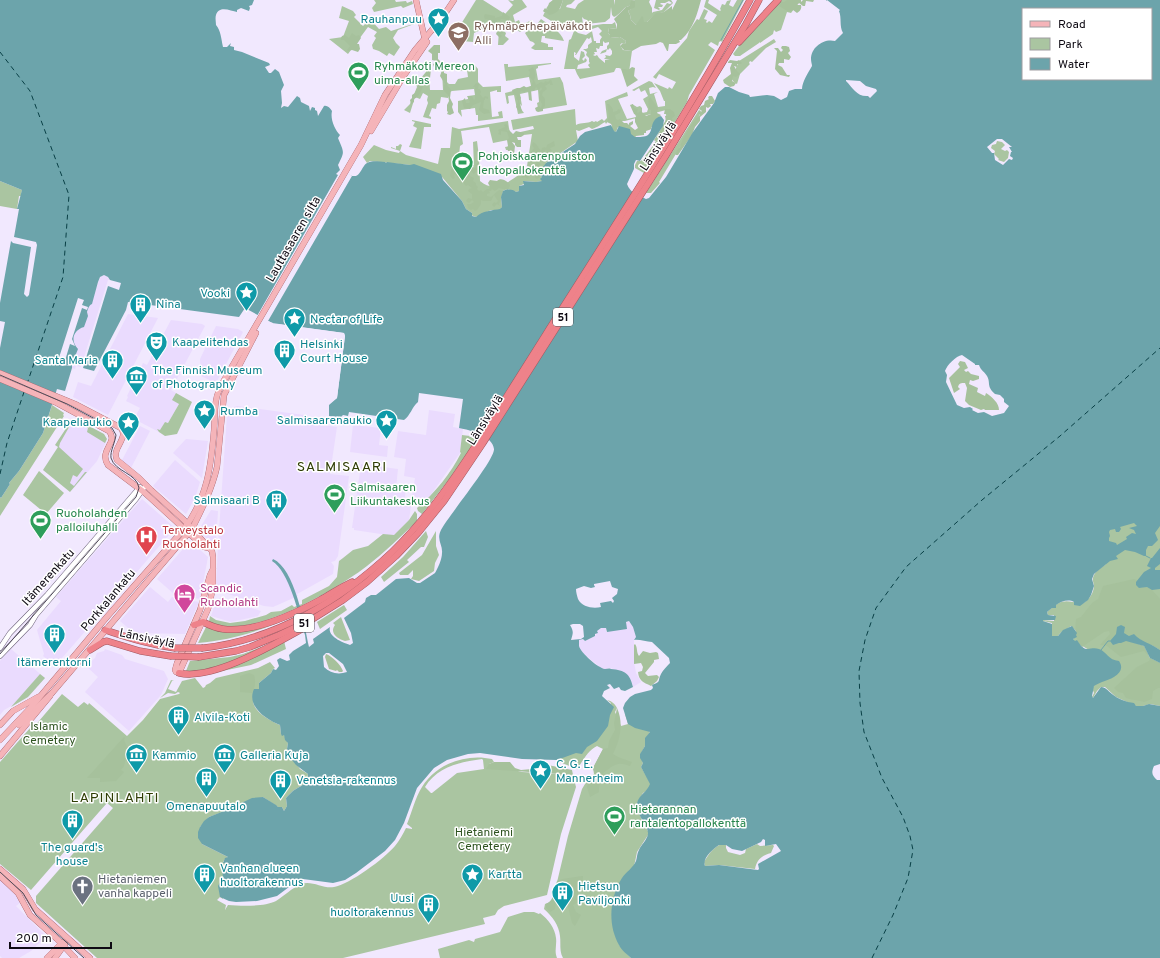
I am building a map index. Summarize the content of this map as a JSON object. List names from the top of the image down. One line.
{"streets":{"highway":["Länsiväylä","51"],"main road":["Lauttasaaren silta","Porkkalankatu"],"street":["Itämerenkatu"]},"crossings":[["Länsiväylä","Porkkalankatu"],["Lauttasaaren silta","Porkkalankatu"]],"districts":["SALMISAARI","LAPINLAHTI"],"parks":["Islamic Cemetery","Hietaniemi Cemetery"],"places":{"place":["Rauhanpuu","Vooki","Nectar of Life","Rumba","Salmisaarenaukio","Kaapeliaukio","C. G. E. Mannerheim","Kartta"],"school or university":["Ryhmäperhepäiväkoti Alli"],"sports":["Ryhmäkoti Mereon uima-allas","Pohjoiskaarenpuiston lentopallokenttä","Salmisaaren Liikuntakeskus","Ruoholahden palloiluhalli","Hietarannan rantalentopallokenttä"],"building":["Nina","Helsinki Court House","Santa Maria","Salmisaari B","Itämerentorni","Alvila-Koti","Omenapuutalo","Venetsia-rakennus","The guard's house","Vanhan alueen huoltorakennus","Hietsun Paviljonki","Uusi huoltorakennus"],"theatre":["Kaapelitehdas"],"museum":["The Finnish Museum of Photography","Kammio","Galleria Kuja"],"hospital":["Terveystalo Ruoholahti"],"hotel":["Scandic Ruoholahti"],"church":["Hietaniemen vanha kappeli"]},"legend":["Road","Park","Water"],"scale_bar":"200 m"}
